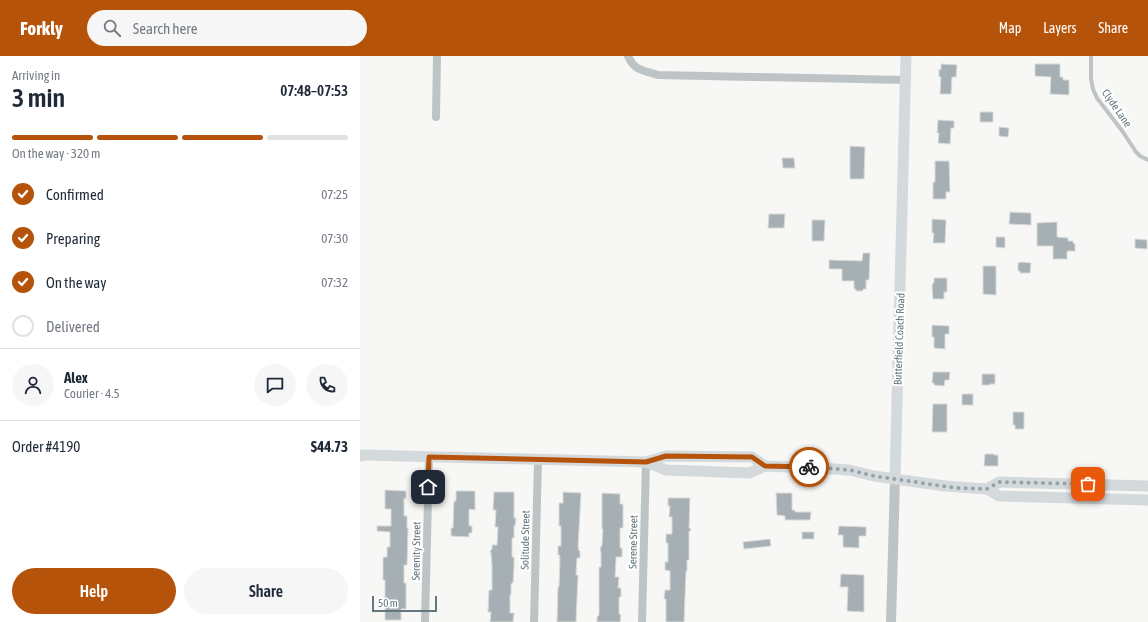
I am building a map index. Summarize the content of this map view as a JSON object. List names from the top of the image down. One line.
{"streets":{"main road":["Butterfield Coach Road"],"street":["Solitude Street","Serene Street","Serenity Street"],"lane":["Clyde Lane"]},"scale_bar":"50 m","page":{"header":"Forkly","search":"Search here","nav":["Map","Layers","Share"],"heading":["3 min","Arriving in","07:48–07:53"],"panel":["Alex","Courier · 4.5","Order #4190","$44.73"],"bar":"On the way · 320 m","list":[["Confirmed","07:25"],["Preparing","07:30"],["On the way","07:32"],"Delivered"],"buttons":["Help","Share"],"scale":"50 m"}}
